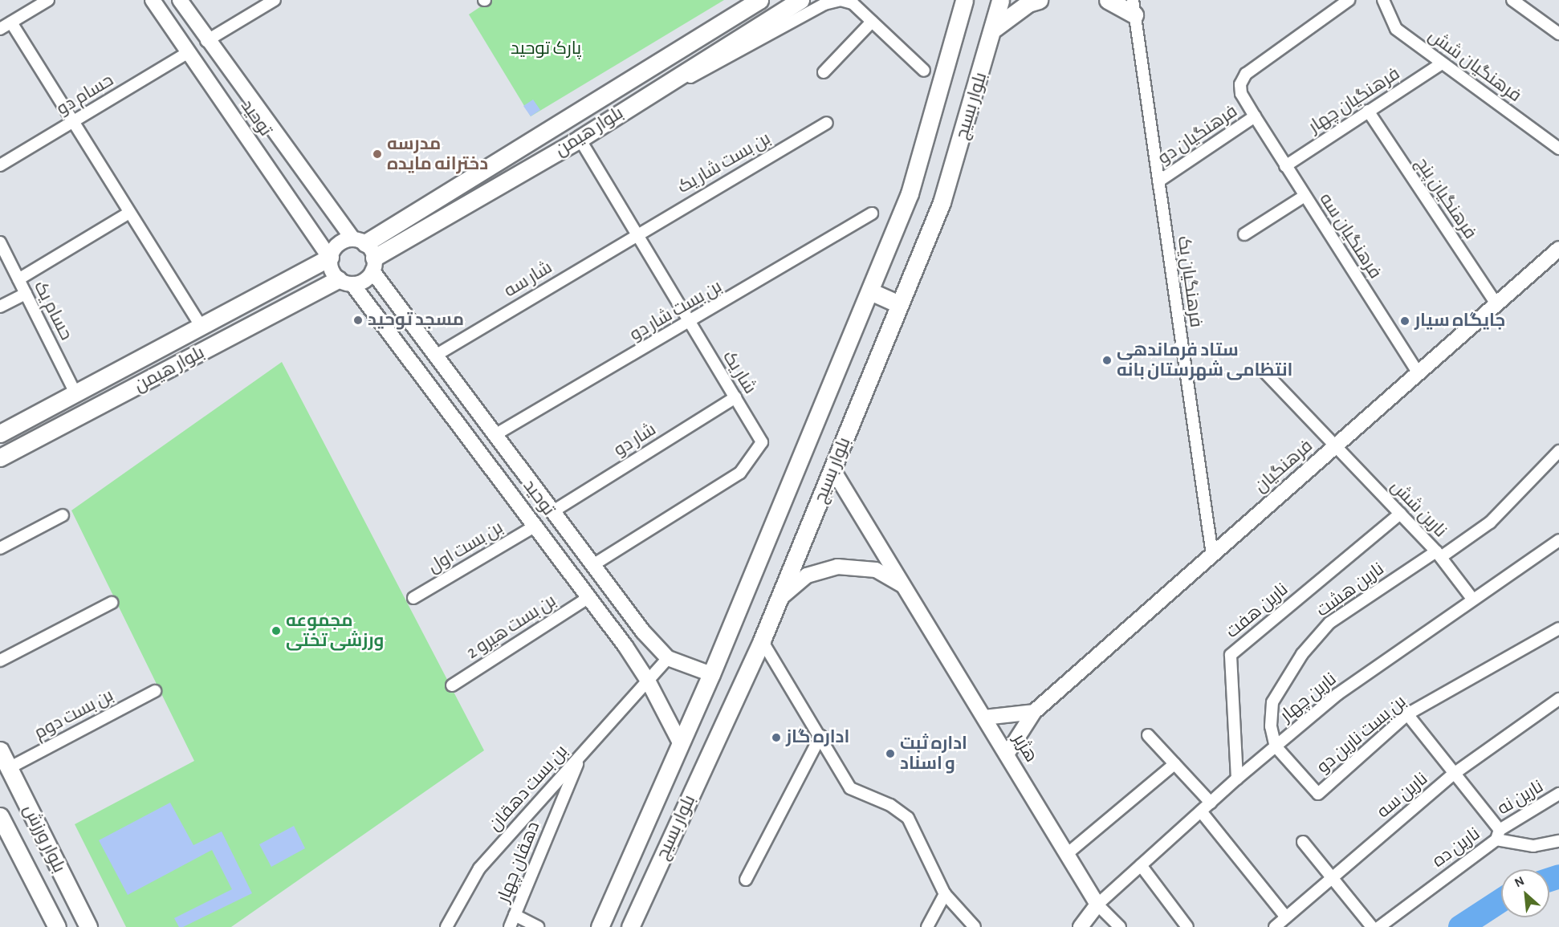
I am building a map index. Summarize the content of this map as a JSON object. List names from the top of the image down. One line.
{"streets":{"main road":["بلوار بسیج","بلوار هیمن","بلوار ورزش"],"street":["فرهنگیان شش","حسام دو","فرهنگیان چهار","توحید","فرهنگیان دو","بن بست شار یک","فرهنگیان پنج","فرهنگیان سه","شار سه","فرهنگیان یک","حسام یک","بن بست شار دو","شار یک","شار دو","فرهنگیان","نارین شش","بن بست اول","نارین هشت","نارین هفت","بن بست هیرو 2","نارین چهار","بن بست دوم","بن بست نارین دو","هژیر","بن بست دهقان","نارین سه","نارین نه","نارین ده","دهقان چهار"]},"crossings":[["فرهنگیان شش","فرهنگیان چهار"],["حسام دو","توحید"],["فرهنگیان چهار","فرهنگیان پنج"],["فرهنگیان چهار","فرهنگیان سه"],["بلوار بسیج","توحید"],["بلوار بسیج","هژیر"],["توحید","بلوار هیمن"],["توحید","شار سه"],["توحید","بن بست شار دو"],["توحید","شار یک"],["توحید","شار دو"],["توحید","بن بست اول"],["توحید","بن بست هیرو 2"],["توحید","بن بست دهقان"],["بلوار هیمن","حسام یک"],["بلوار هیمن","شار یک"],["فرهنگیان دو","فرهنگیان سه"],["فرهنگیان دو","فرهنگیان یک"],["بن بست شار یک","شار سه"],["بن بست شار یک","شار یک"],["فرهنگیان پنج","فرهنگیان"],["فرهنگیان سه","فرهنگیان"],["شار سه","شار یک"],["فرهنگیان یک","فرهنگیان"],["بن بست شار دو","شار یک"],["شار یک","شار دو"],["فرهنگیان","نارین شش"],["فرهنگیان","هژیر"],["نارین شش","نارین هشت"],["نارین شش","نارین هفت"],["نارین شش","نارین چهار"],["نارین هشت","نارین چهار"],["نارین هشت","بن بست نارین دو"],["نارین هفت","نارین چهار"],["نارین چهار","بن بست نارین دو"],["نارین چهار","هژیر"],["بن بست دوم","بلوار ورزش"],["بن بست نارین دو","نارین ده"],["بن بست دهقان","دهقان چهار"],["نارین سه","نارین ده"],["نارین نه","نارین ده"]],"parks":["پارک توحید"],"places":["مدرسه دخترانه مایده","مسجد توحید","جایگاه سیار","ستاد فرماندهی انتظامی شهرستان بانه","مجموعه ورزشی تختی","اداره گاز","اداره ثبت و اسناد"],"north":"top left"}
